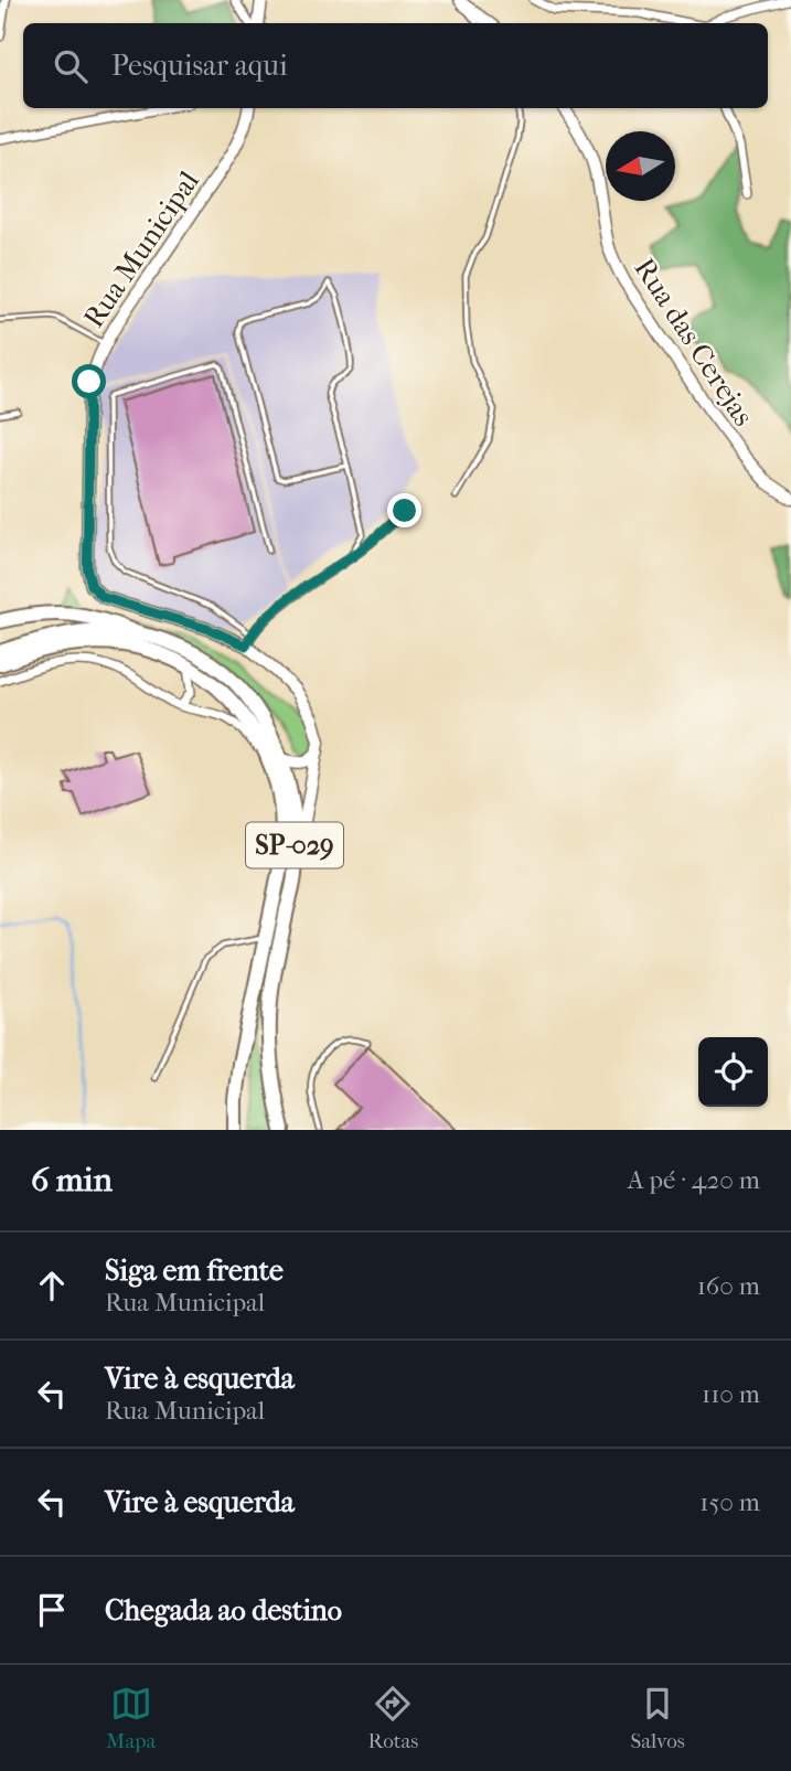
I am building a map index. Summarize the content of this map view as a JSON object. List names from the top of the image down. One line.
{"streets":{"highway":["SP-029"],"main road":["Rua Municipal","Rua das Cerejas"]},"crossings":[["Rua Municipal","SP-029"]],"north":"left","page":{"search":"Pesquisar aqui","heading":["6 min","A pé · 420 m"],"list":[["Siga em frente","Rua Municipal","160 m"],["Vire à esquerda","Rua Municipal","110 m"],["Vire à esquerda","150 m"],"Chegada ao destino"],"nav":["Mapa","Rotas","Salvos"]}}
